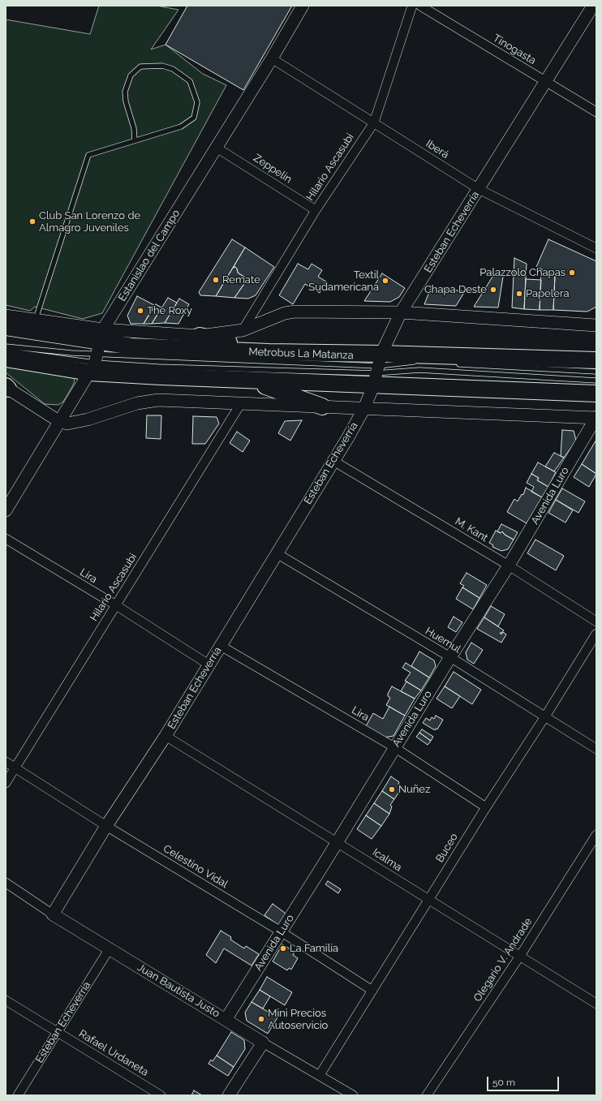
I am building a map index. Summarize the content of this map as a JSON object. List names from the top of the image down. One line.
{"streets":{"street":["Tinogasta","Iberá","Hilario Ascasubi","Zeppelin","Esteban Echeverría","Estanislao del Campo","Avenida Luro","M. Kant","Lira","Huemul","Buceo","Icalma","Celestino Vidal","Olegario V. Andrade","Juan Bautista Justo","Rafael Urdaneta"],"lane":["Metrobus La Matanza"]},"crossings":[["Tinogasta","Esteban Echeverría"],["Iberá","Hilario Ascasubi"],["Iberá","Esteban Echeverría"],["Iberá","Estanislao del Campo"],["Hilario Ascasubi","Zeppelin"],["Hilario Ascasubi","Lira"],["Hilario Ascasubi","Celestino Vidal"],["Zeppelin","Estanislao del Campo"],["Esteban Echeverría","Metrobus La Matanza"],["Esteban Echeverría","M. Kant"],["Esteban Echeverría","Lira"],["Esteban Echeverría","Huemul"],["Esteban Echeverría","Icalma"],["Esteban Echeverría","Celestino Vidal"],["Esteban Echeverría","Juan Bautista Justo"],["Esteban Echeverría","Rafael Urdaneta"],["Estanislao del Campo","Metrobus La Matanza"],["Avenida Luro","M. Kant"],["Avenida Luro","Lira"],["Avenida Luro","Huemul"],["Avenida Luro","Icalma"],["Avenida Luro","Celestino Vidal"],["Avenida Luro","Juan Bautista Justo"],["Lira","Buceo"],["Huemul","Buceo"],["Buceo","Icalma"],["Buceo","Celestino Vidal"],["Buceo","Juan Bautista Justo"],["Icalma","Olegario V. Andrade"]],"places":["Club San Lorenzo de Almagro Juveniles","Palazzolo Chapas","Remate","Textil Sudamericana","Chapa Deste","Papelera","The Roxy","Nuñez","La Familia","Mini Precios Autoservicio"],"scale_bar":"50 m"}
